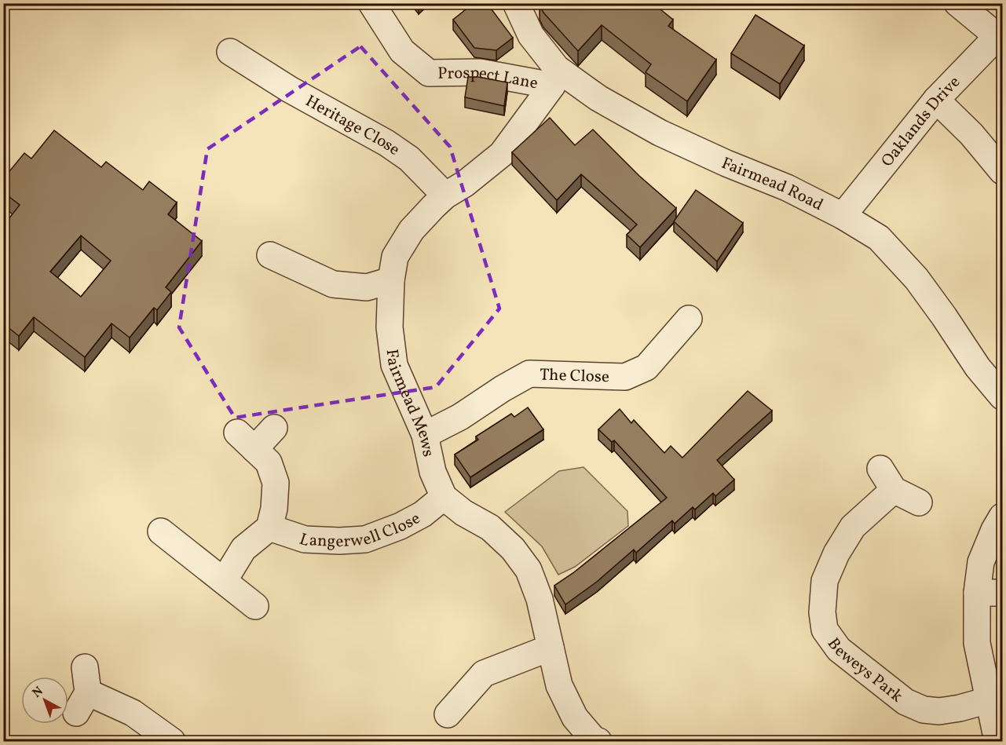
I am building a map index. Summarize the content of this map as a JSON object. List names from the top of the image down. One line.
{"streets":{"street":["Prospect Lane","Oaklands Drive","Heritage Close","Fairmead Road","The Close","Fairmead Mews","Langerwell Close","Beweys Park"]},"crossings":[["Prospect Lane","Fairmead Road"],["Prospect Lane","Fairmead Mews"],["Oaklands Drive","Fairmead Road"],["Heritage Close","Fairmead Mews"],["Fairmead Road","Fairmead Mews"],["The Close","Fairmead Mews"],["Fairmead Mews","Langerwell Close"]],"north":"top left"}
